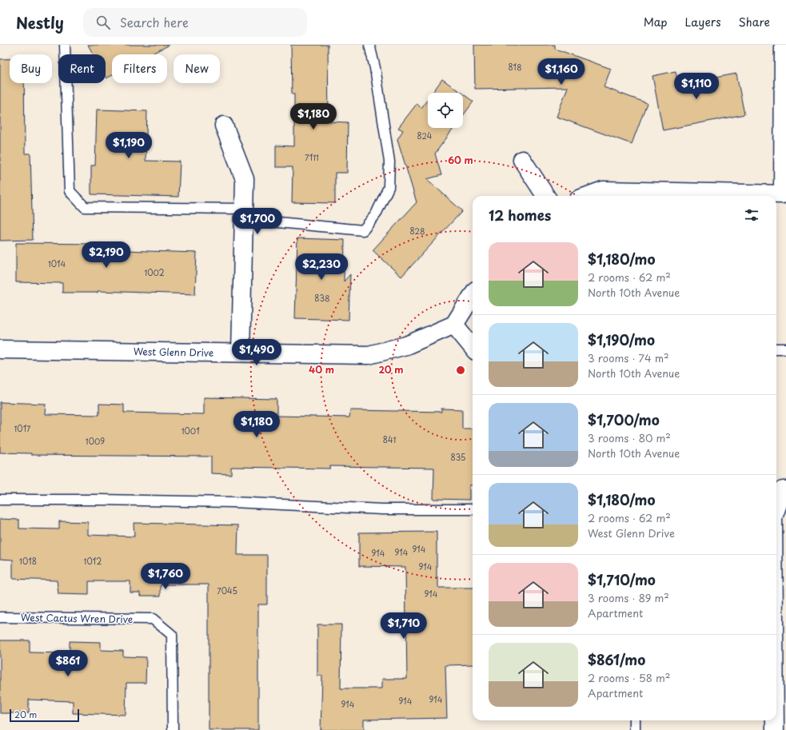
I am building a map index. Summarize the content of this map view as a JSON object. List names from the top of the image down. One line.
{"streets":{"street":["West Glenn Drive"],"lane":["West Cactus Wren Drive"]},"house_numbers":["818","824","7111","828","1014","1002","838","1017","1001","841","1009","835","914","914","914","1018","1012","914","7045","914","914","914","914"],"scale_bar":"20 m","page":{"header":"Nestly","search":"Search here","nav":["Map","Layers","Share"],"chip":["Buy","Rent","Filters","New"],"price":["$1,160","$1,110","$1,180","$1,190","$1,700","$2,190","$2,230","$1,490","$1,180","$1,760","$1,710","$861"],"heading":"12 homes","list":[{"name":"$1,180/mo","note":"2 rooms · 62 m² · North 10th Avenue"},{"name":"$1,190/mo","note":"3 rooms · 74 m² · North 10th Avenue"},{"name":"$1,700/mo","note":"3 rooms · 80 m² · North 10th Avenue"},{"name":"$1,180/mo","note":"2 rooms · 62 m² · West Glenn Drive"},{"name":"$1,710/mo","note":"3 rooms · 89 m² · Apartment"},{"name":"$861/mo","note":"2 rooms · 58 m² · Apartment"}],"scale":"20 m"},"rings":["60 m","40 m","20 m"]}
